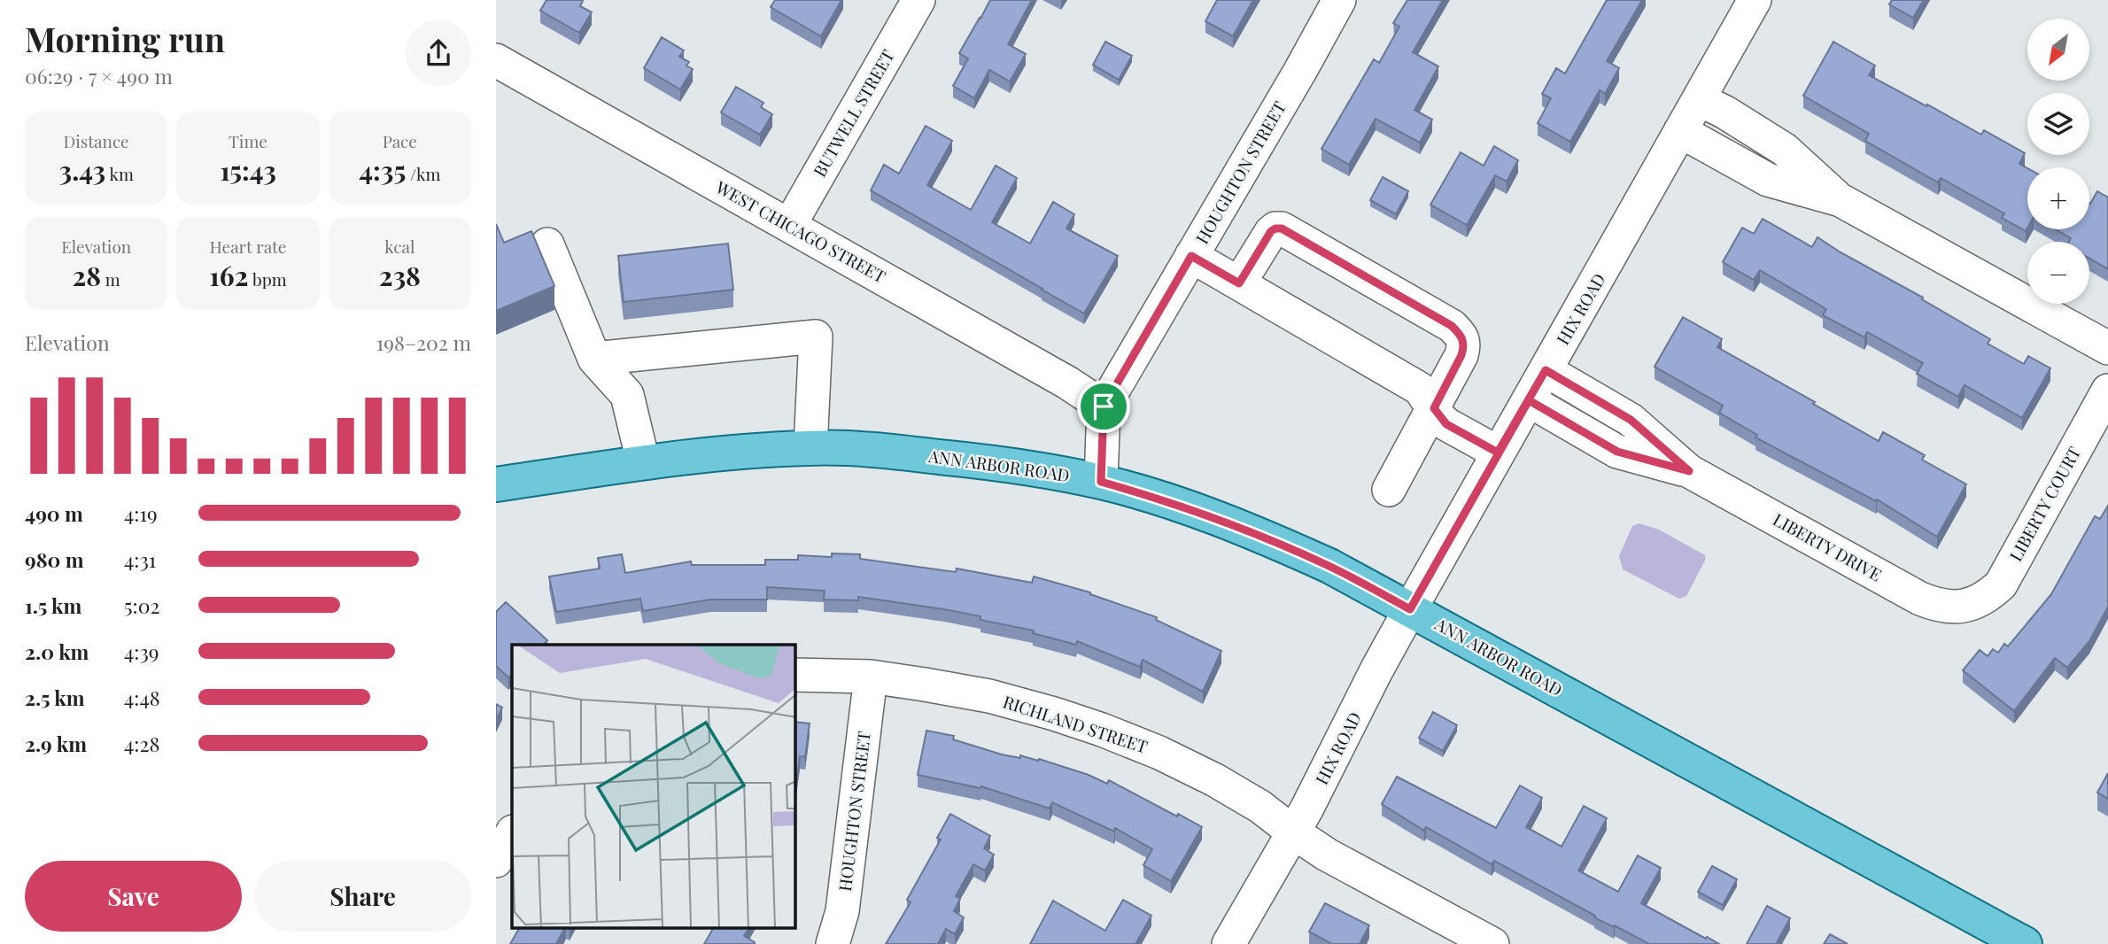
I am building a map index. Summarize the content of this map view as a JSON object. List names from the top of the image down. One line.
{"streets":{"main road":["ANN ARBOR ROAD"],"street":["BUTWELL STREET","HOUGHTON STREET","WEST CHICAGO STREET","HIX ROAD","LIBERTY COURT","LIBERTY DRIVE","RICHLAND STREET"]},"crossings":[["BUTWELL STREET","WEST CHICAGO STREET"],["HOUGHTON STREET","WEST CHICAGO STREET"],["HOUGHTON STREET","ANN ARBOR ROAD"],["HOUGHTON STREET","RICHLAND STREET"],["HIX ROAD","ANN ARBOR ROAD"],["HIX ROAD","RICHLAND STREET"],["LIBERTY COURT","LIBERTY DRIVE"]],"north":"bottom left","page":{"heading":["Morning run","06:29 · 7 × 490 m"],"map_buttons":["+","−"],"stats":[["Distance","3.43 km"],["Time","15:43"],["Pace","4:35 /km"],["Elevation","28 m"],["Heart rate","162 bpm"],["kcal","238"]],"chart":["Elevation","198–202 m"],"list":[{"name":"490 m","note":"4:19"},{"name":"980 m","note":"4:31"},{"name":"1.5 km","note":"5:02"},{"name":"2.0 km","note":"4:39"},{"name":"2.5 km","note":"4:48"},{"name":"2.9 km","note":"4:28"}],"buttons":["Save","Share"]}}
